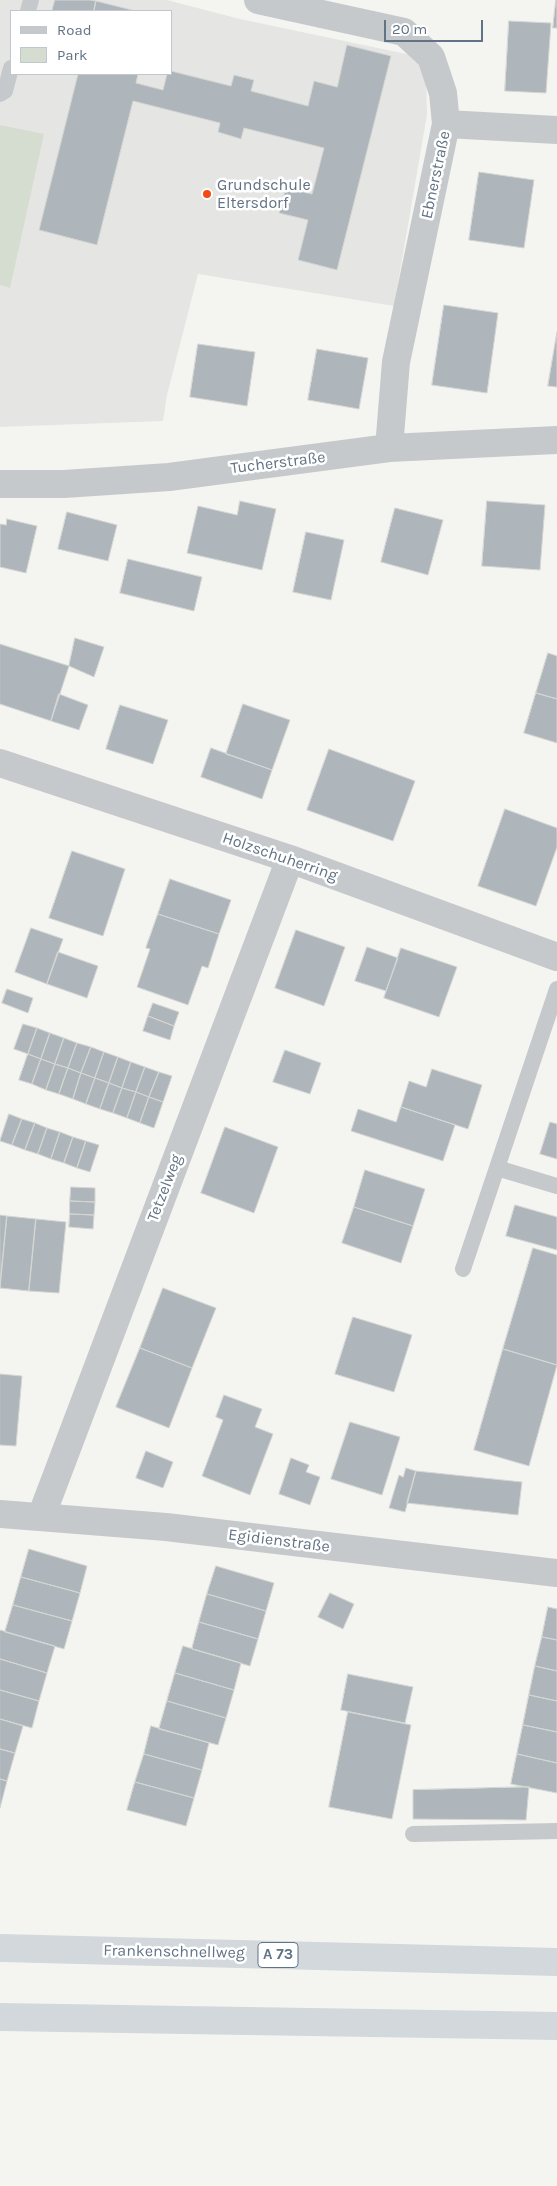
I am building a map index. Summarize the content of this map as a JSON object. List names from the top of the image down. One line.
{"streets":{"highway":["Frankenschnellweg","A 73"],"street":["Ebnerstraße","Tucherstraße","Holzschuherring","Tetzelweg","Egidienstraße"]},"crossings":[["Ebnerstraße","Tucherstraße"],["Holzschuherring","Tetzelweg"],["Tetzelweg","Egidienstraße"]],"places":["Grundschule Eltersdorf"],"legend":["Road","Park"],"scale_bar":"20 m"}
